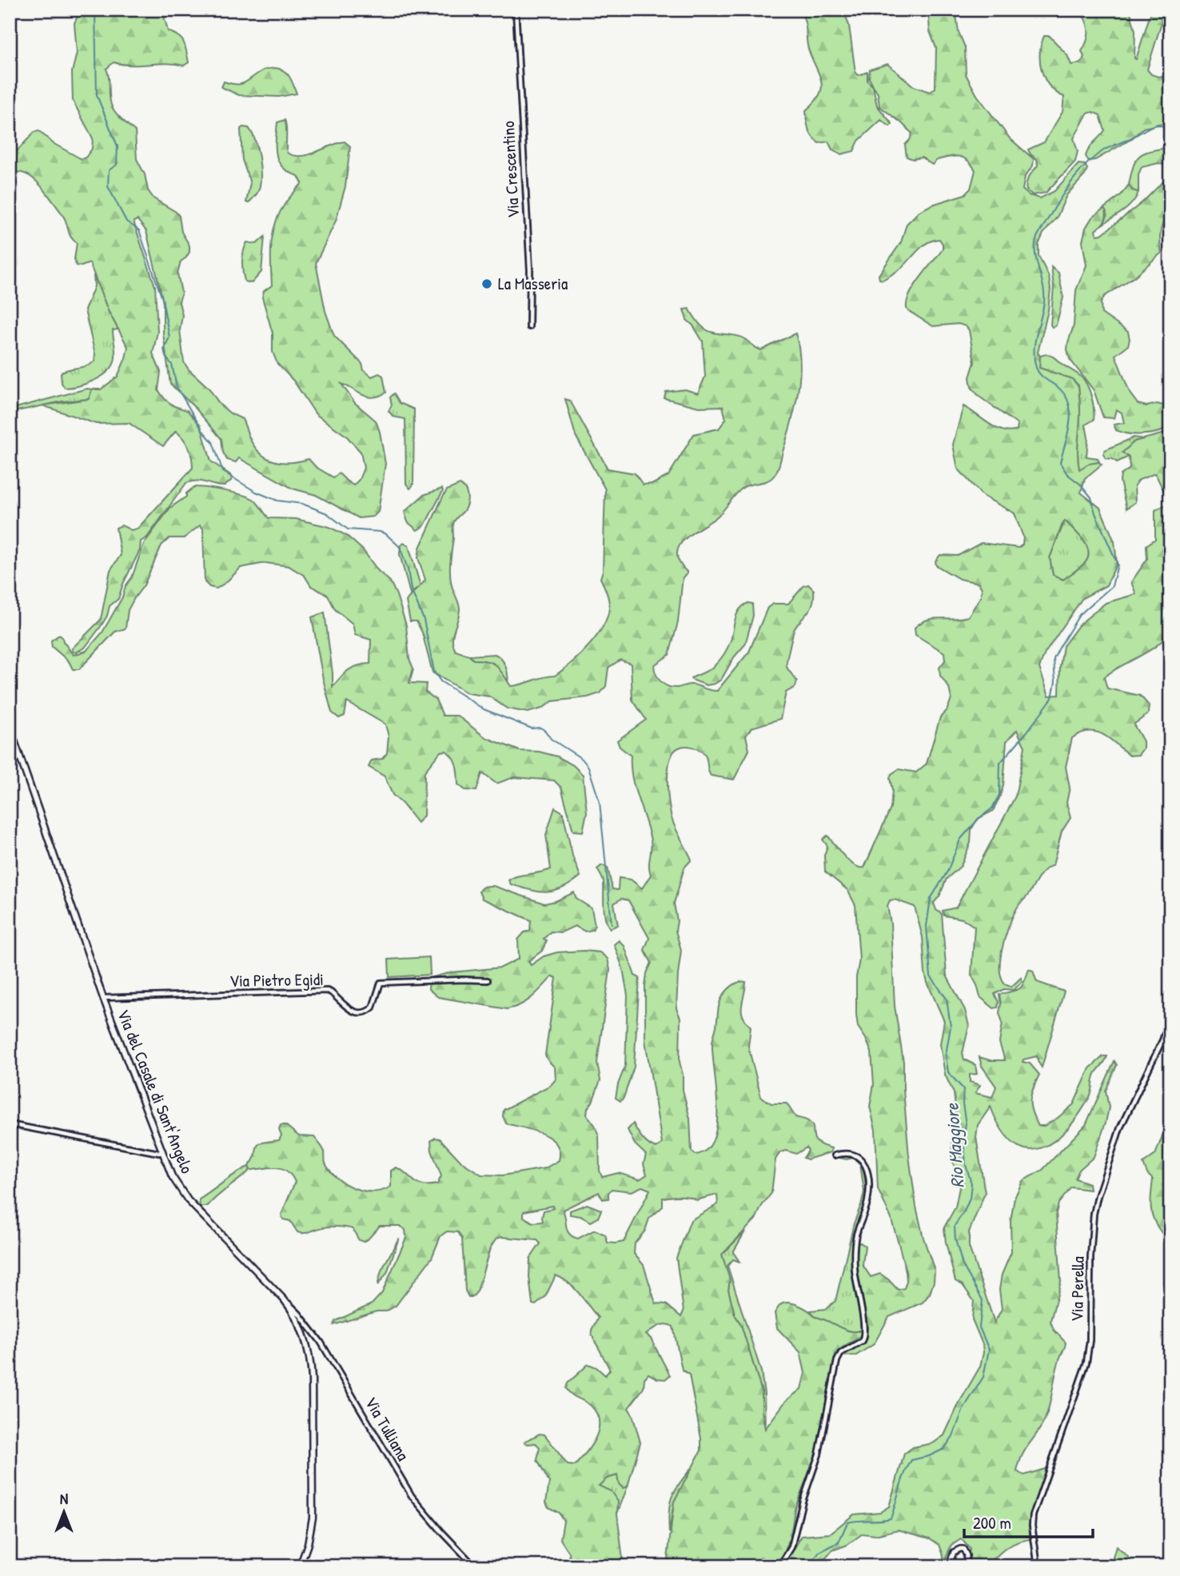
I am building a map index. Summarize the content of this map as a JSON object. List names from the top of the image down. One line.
{"streets":{"main road":["Via del Casale di Sant'Angelo"],"street":["Via Crescentino","Via Pietro Egidi","Via Perella","Via Tulliana"]},"crossings":[["Via Pietro Egidi","Via del Casale di Sant'Angelo"],["Via del Casale di Sant'Angelo","Via Tulliana"]],"water":["Rio Maggiore"],"places":["La Masseria"],"scale_bar":"200 m","north":"top"}
